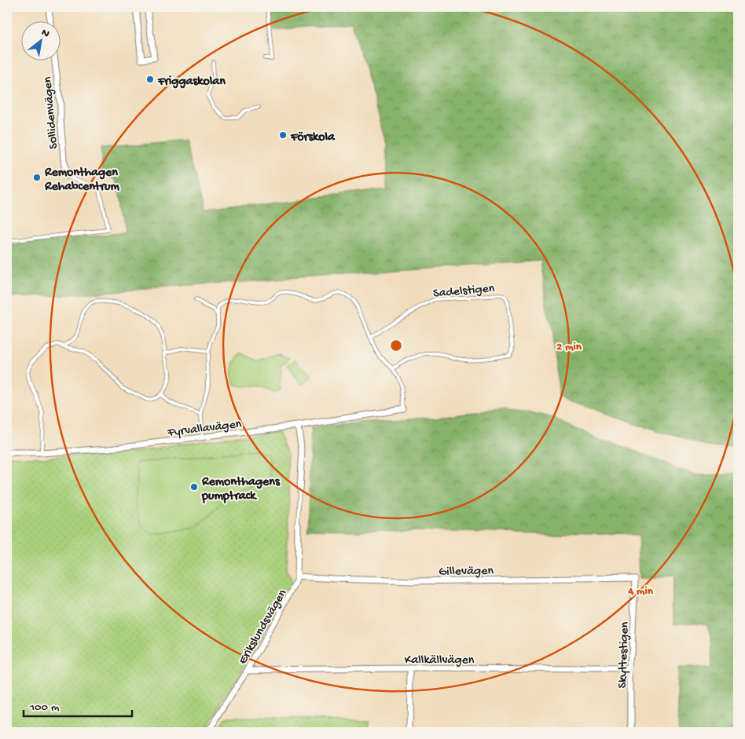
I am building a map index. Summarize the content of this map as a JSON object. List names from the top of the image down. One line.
{"streets":{"street":["Sollidenvägen","Fyrvallavägen","Gillevägen","Erikslundsvägen","Skyttestigen","Kallkällvägen"],"lane":["Sadelstigen"]},"crossings":[["Fyrvallavägen","Erikslundsvägen"],["Gillevägen","Erikslundsvägen"],["Gillevägen","Skyttestigen"],["Erikslundsvägen","Kallkällvägen"],["Skyttestigen","Kallkällvägen"]],"places":["Friggaskolan","Förskola","Remonthagen Rehabcentrum","Remonthagens pumptrack"],"scale_bar":"100 m","north":"top right","rings":["2 min","4 min"]}
